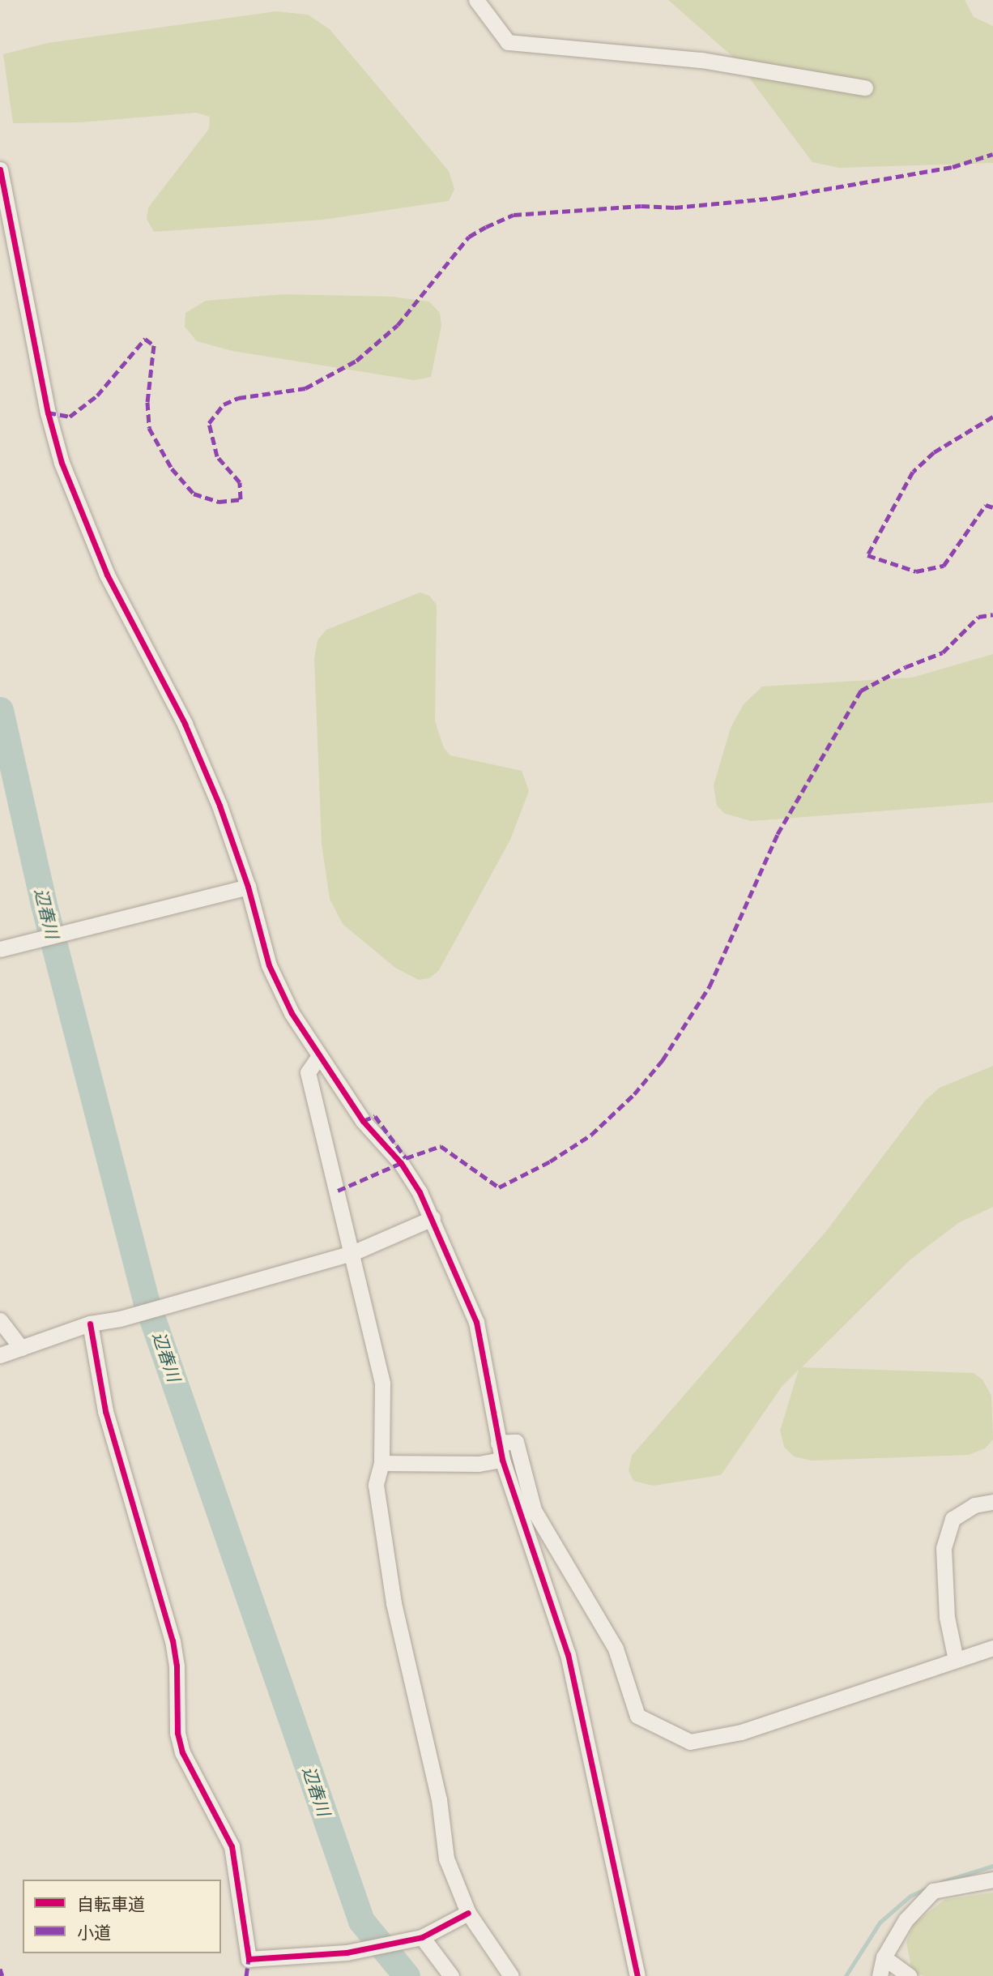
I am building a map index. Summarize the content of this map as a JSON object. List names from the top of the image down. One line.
{"water":["辺春川"],"legend":["自転車道","小道"]}
